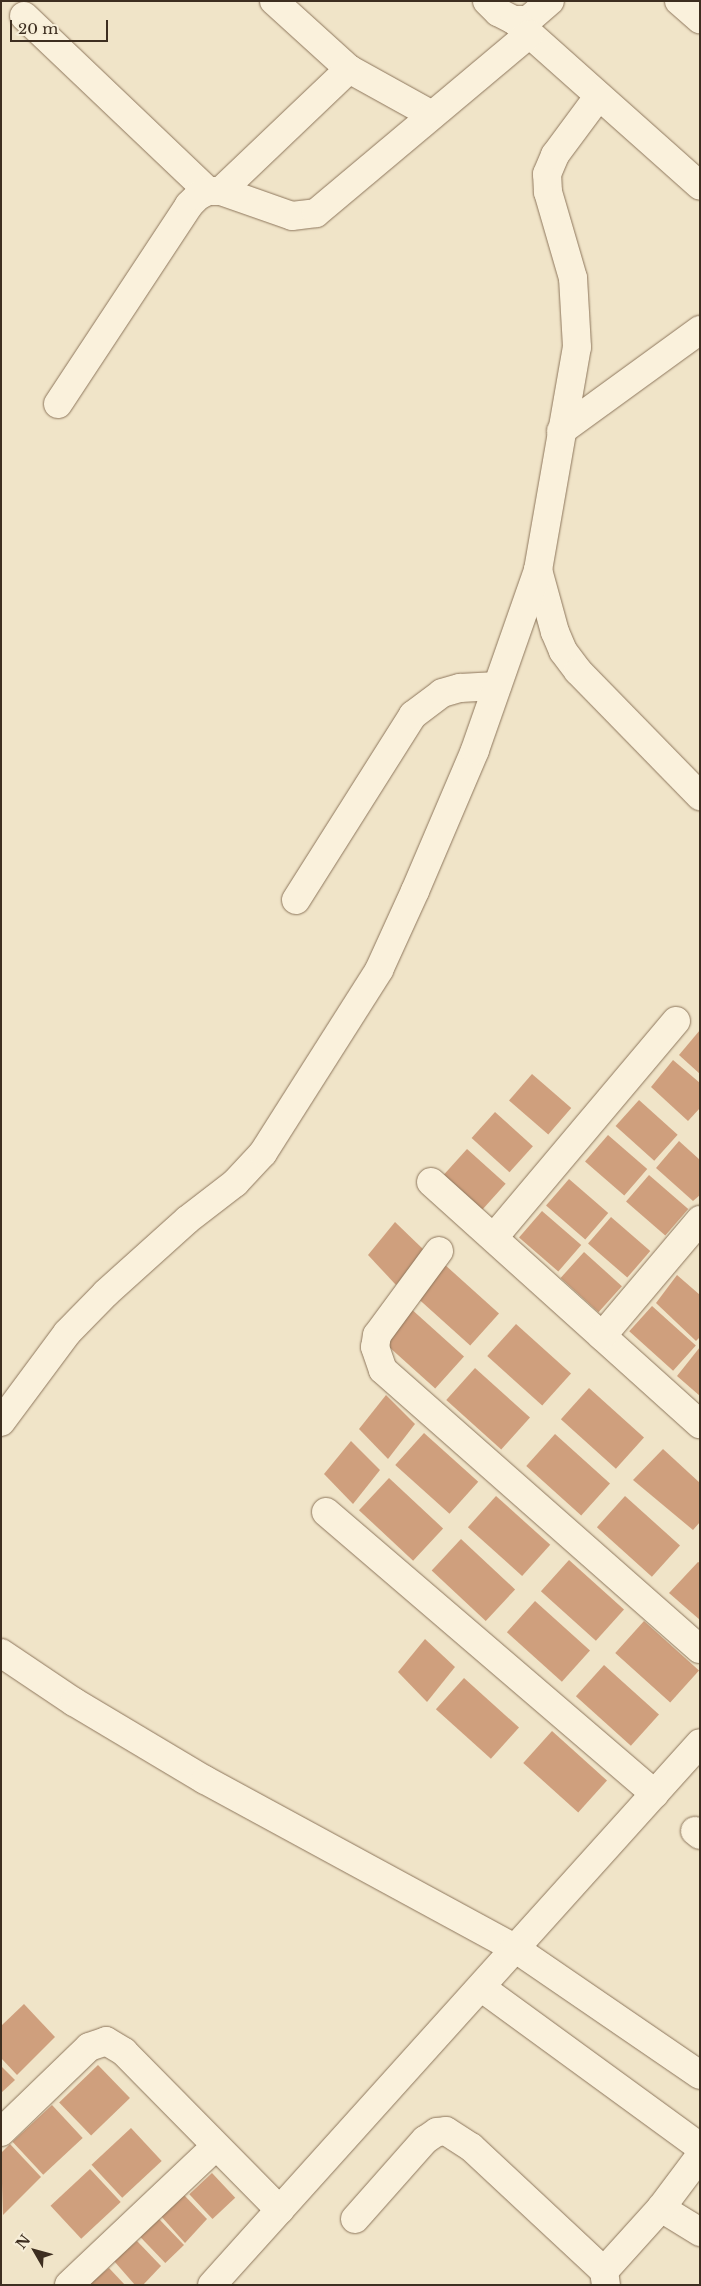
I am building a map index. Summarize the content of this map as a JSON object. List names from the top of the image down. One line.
{"scale_bar":"20 m","north":"top left"}
